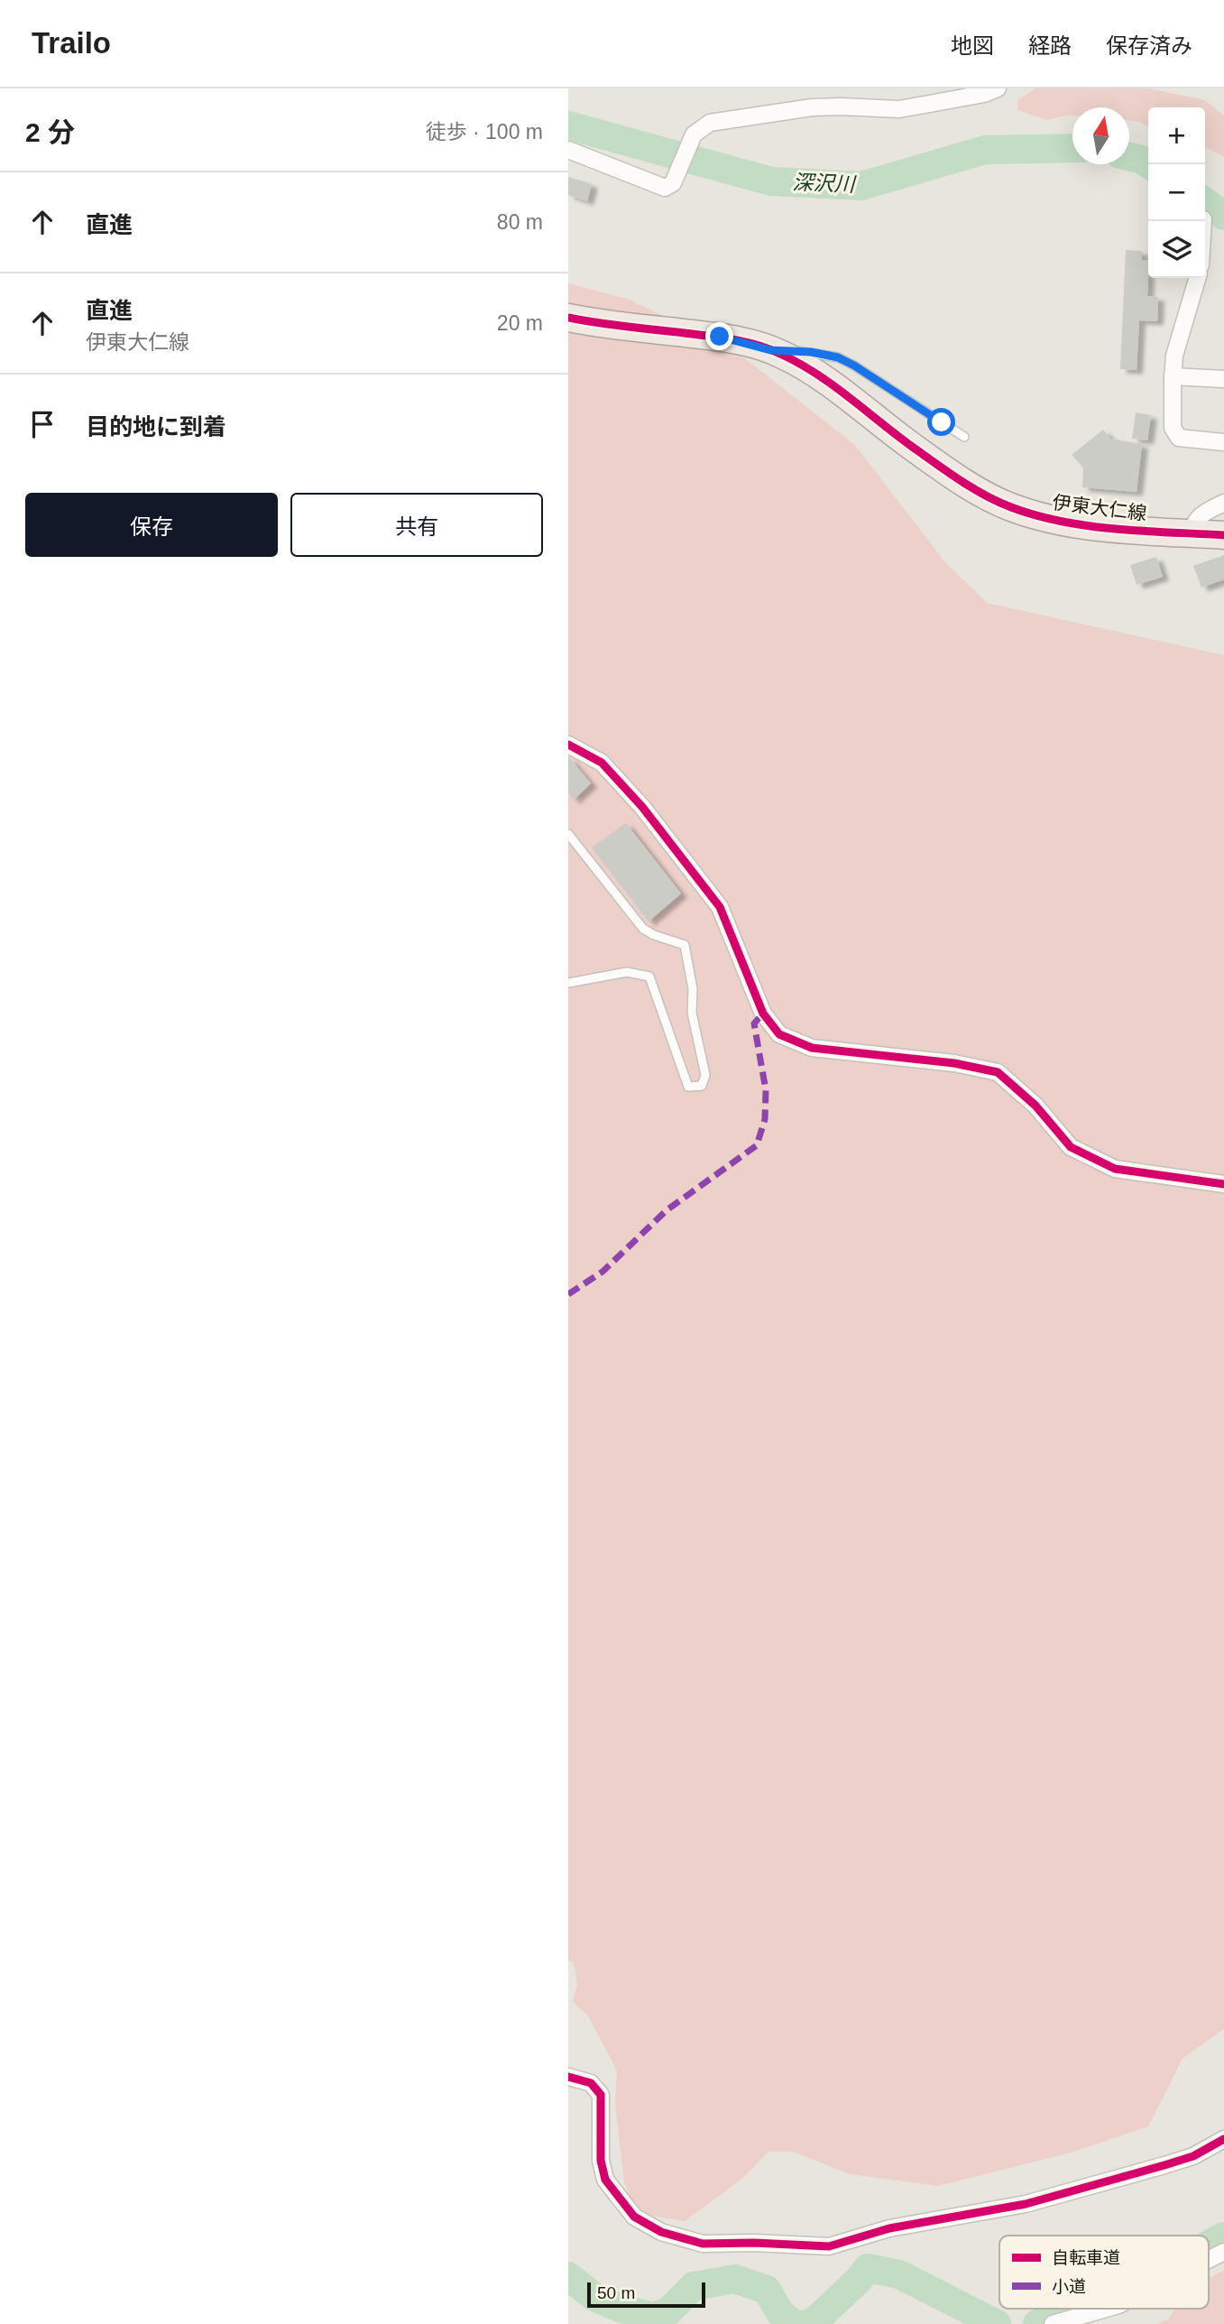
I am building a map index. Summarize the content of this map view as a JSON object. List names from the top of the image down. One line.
{"streets":{"main road":["伊東大仁線"]},"water":["深沢川"],"legend":["自転車道","小道"],"scale_bar":"50 m","north":"top","page":{"header":"Trailo","nav":["地図","経路","保存済み"],"heading":["2 分","徒歩 · 100 m"],"map_buttons":["+","−"],"list":[["直進","80 m"],["直進","伊東大仁線","20 m"],"目的地に到着"],"buttons":["保存","共有"],"scale":"50 m"}}
